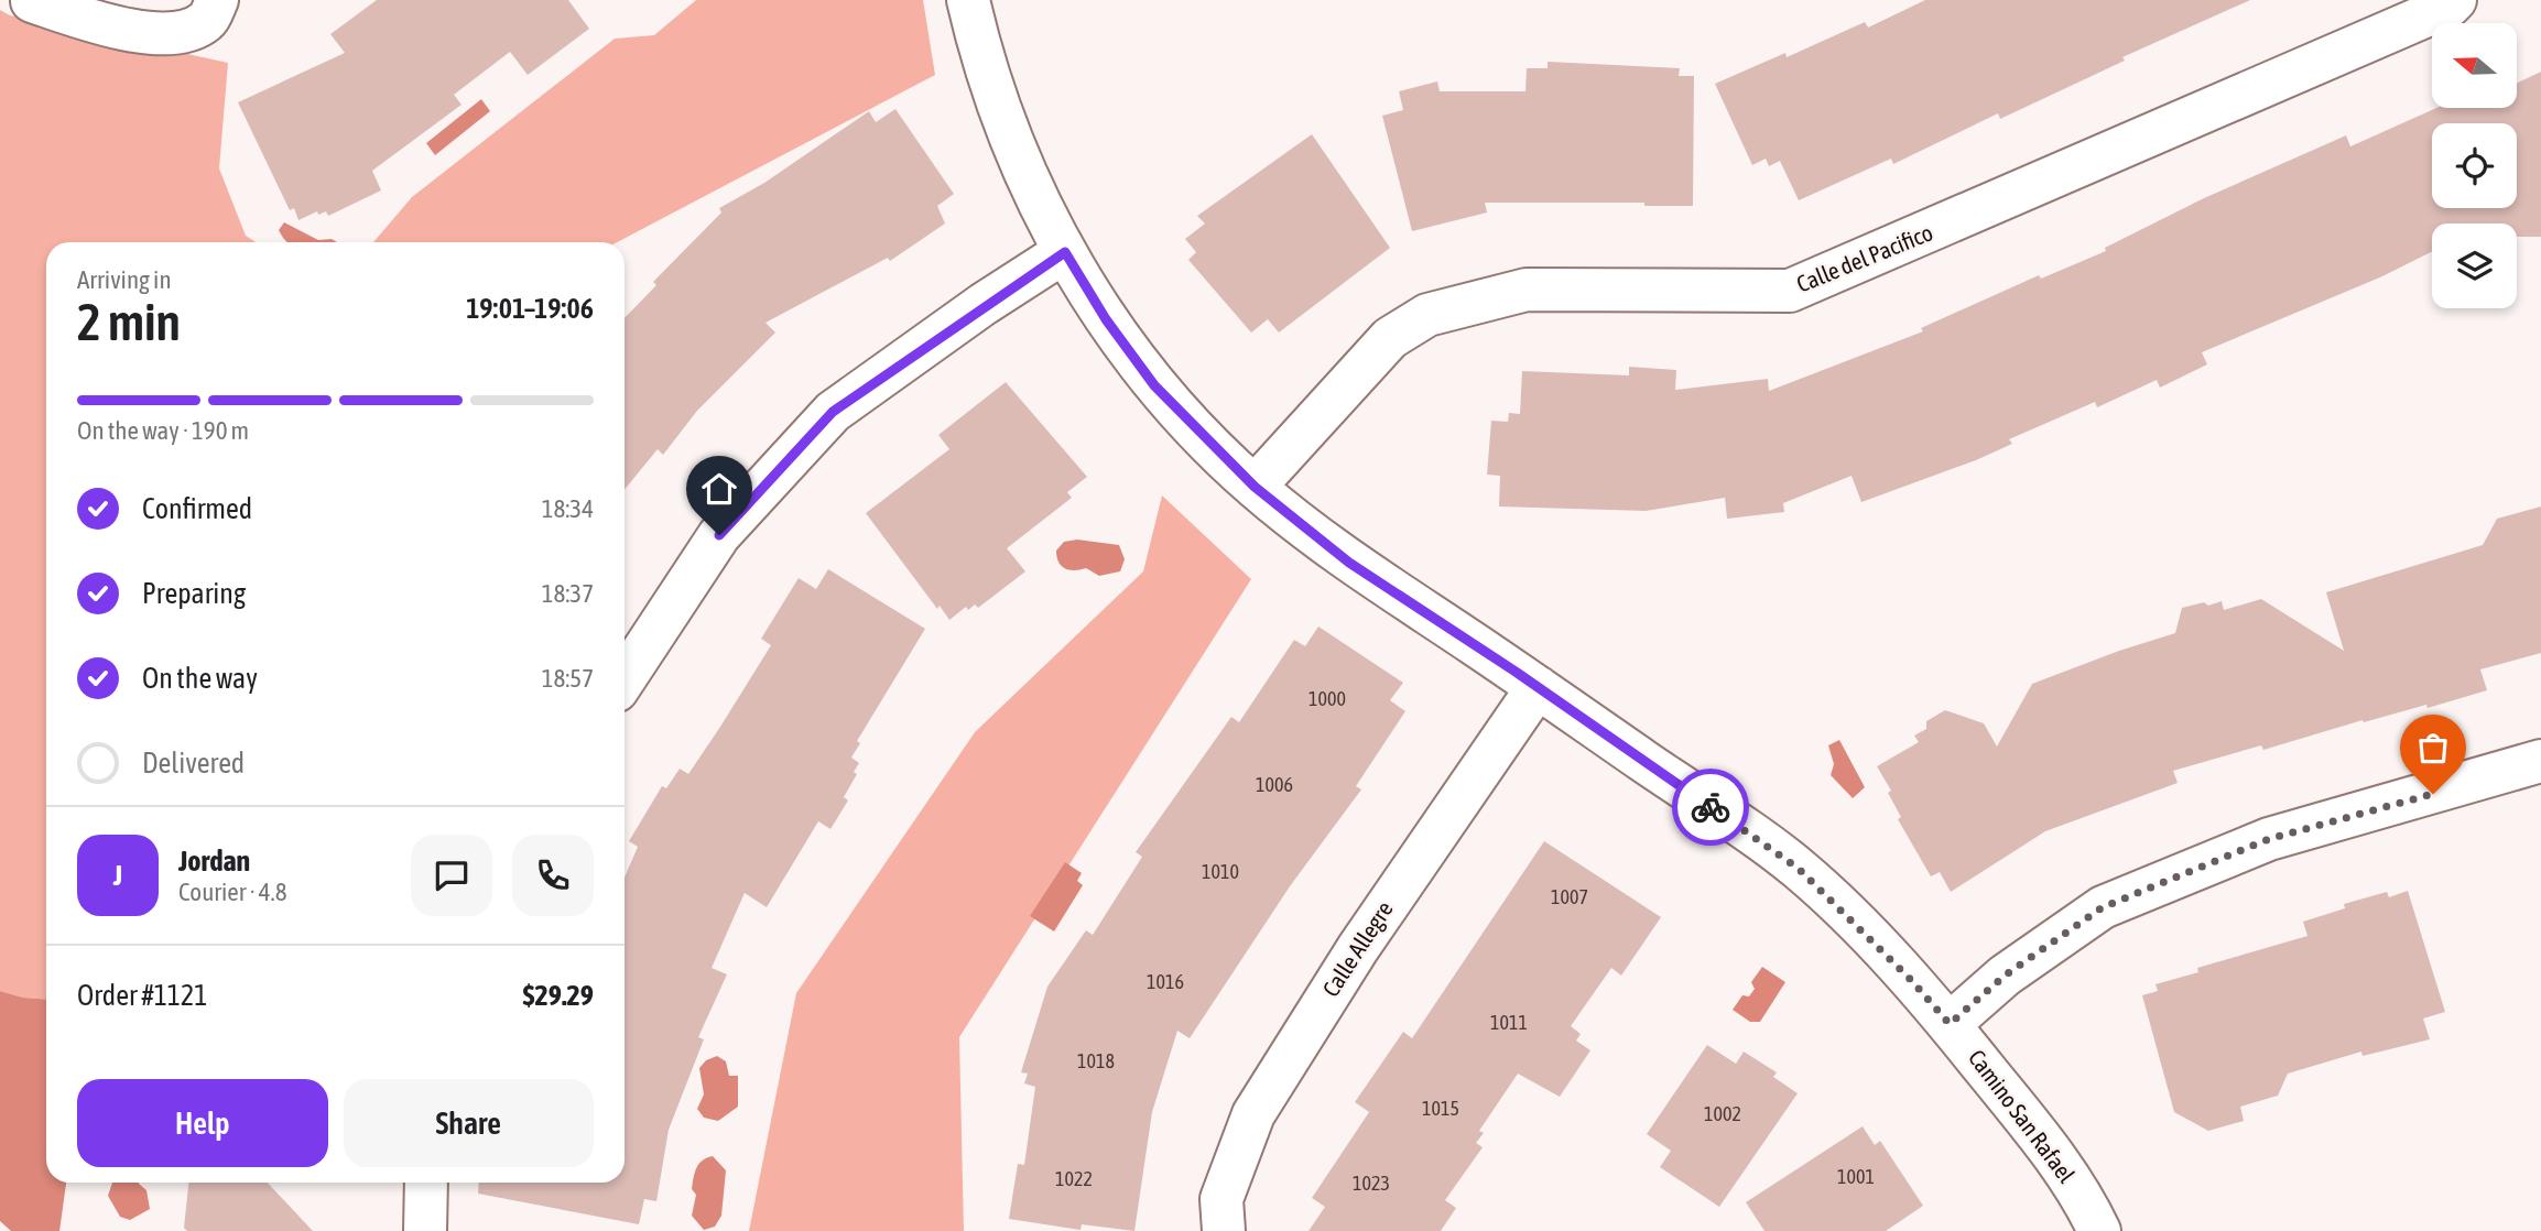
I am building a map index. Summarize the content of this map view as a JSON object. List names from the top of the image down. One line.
{"streets":{"street":["Calle del Pacifico","Calle Allegre","Camino San Rafael"]},"crossings":[["Calle del Pacifico","Camino San Rafael"],["Calle Allegre","Camino San Rafael"]],"house_numbers":["1000","1006","1010","1007","1016","1011","1018","1015","1002","1001","1022","1023"],"north":"left","page":{"heading":["2 min","Arriving in","19:01–19:06"],"panel":["Jordan","Courier · 4.8","Order #1121","$29.29"],"bar":"On the way · 190 m","list":[["Confirmed","18:34"],["Preparing","18:37"],["On the way","18:57"],"Delivered"],"round":"J","buttons":["Help","Share"]}}
